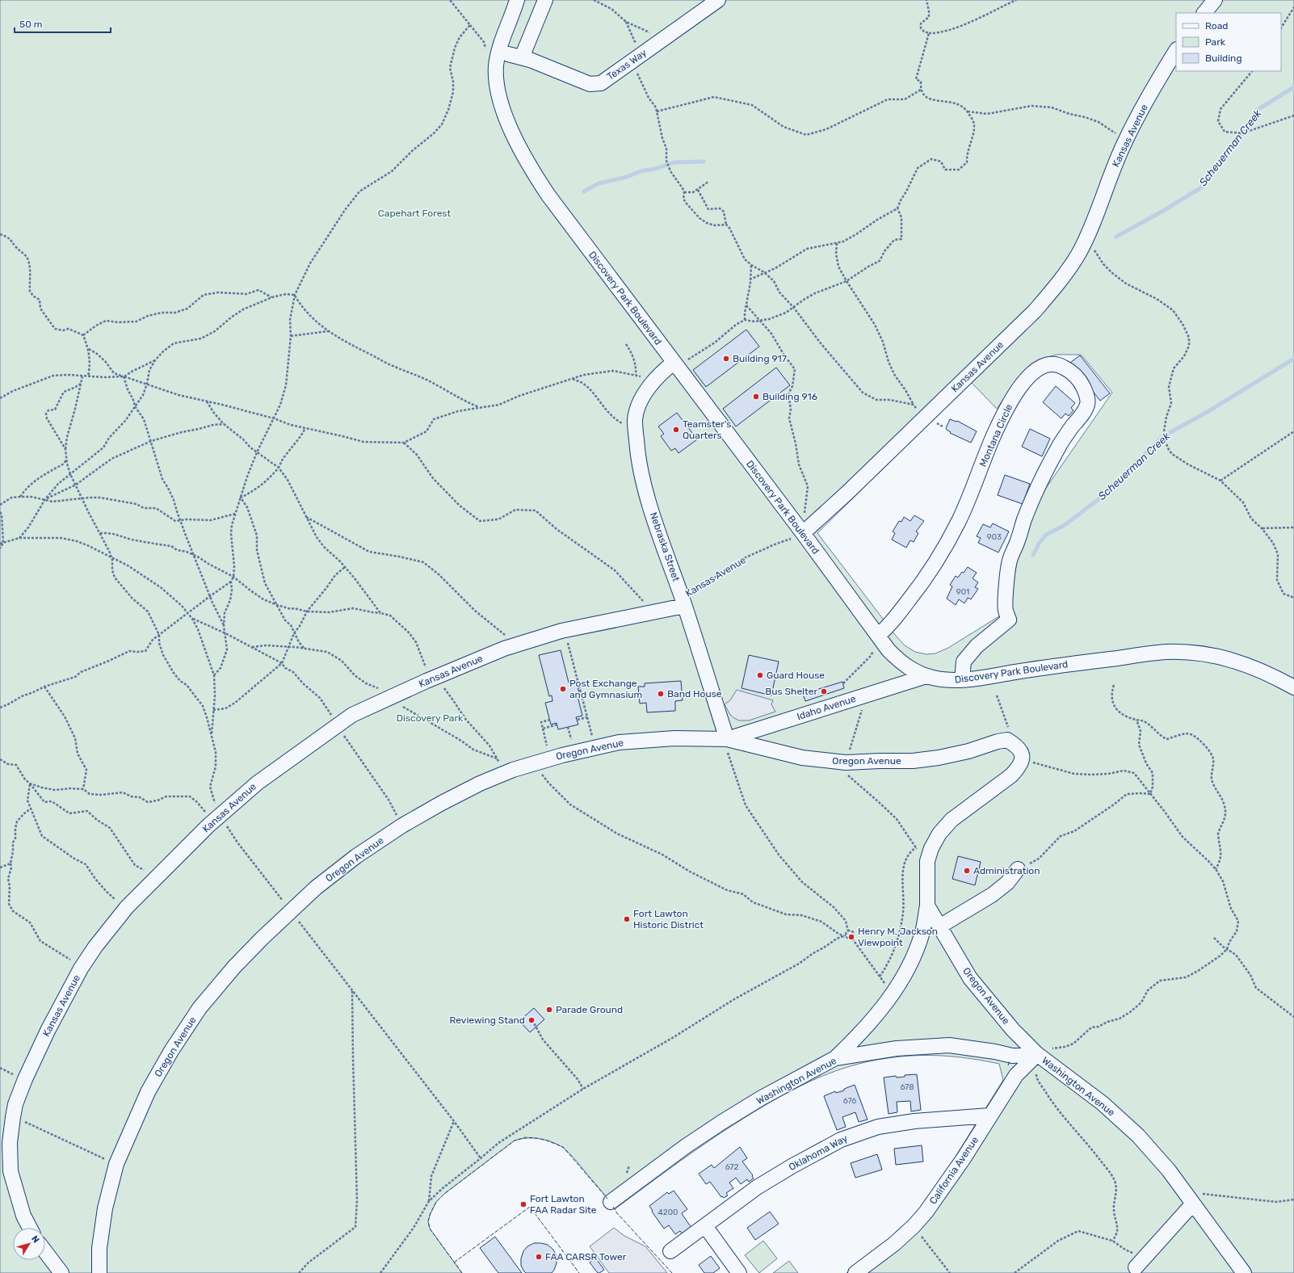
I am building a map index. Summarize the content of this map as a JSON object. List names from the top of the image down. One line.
{"streets":{"street":["Texas Way","Kansas Avenue","Discovery Park Boulevard","Montana Circle","Nebraska Street","Idaho Avenue","Oregon Avenue","Washington Avenue","Oklahoma Way","California Avenue"]},"crossings":[["Kansas Avenue","Discovery Park Boulevard"],["Kansas Avenue","Nebraska Street"],["Discovery Park Boulevard","Montana Circle"],["Discovery Park Boulevard","Nebraska Street"],["Discovery Park Boulevard","Idaho Avenue"],["Nebraska Street","Idaho Avenue"],["Nebraska Street","Oregon Avenue"],["Idaho Avenue","Oregon Avenue"],["Oregon Avenue","Washington Avenue"],["Oregon Avenue","California Avenue"],["Washington Avenue","California Avenue"],["Oklahoma Way","California Avenue"]],"water":["Scheuerman Creek"],"parks":["Capehart Forest","Discovery Park"],"places":["Building 917","Building 916","Teamster's Quarters","Guard House","Post Exchange and Gymnasium","Bus Shelter","Band House","Administration","Fort Lawton Historic District","Henry M. Jackson Viewpoint","Parade Ground","Reviewing Stand","Fort Lawton FAA Radar Site","FAA CARSR Tower"],"house_numbers":["903","901","678","676","672","4200"],"legend":["Road","Park","Building"],"scale_bar":"50 m","north":"top right"}
